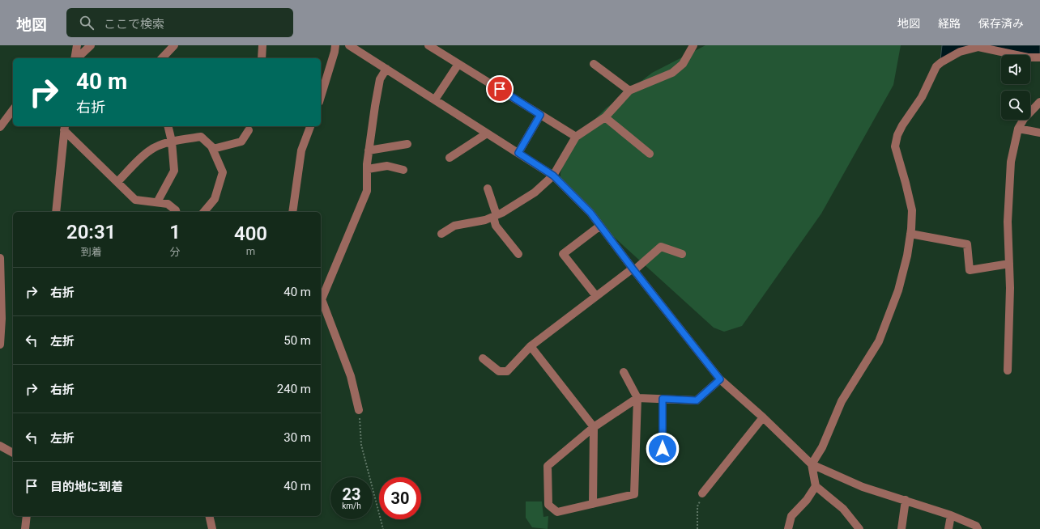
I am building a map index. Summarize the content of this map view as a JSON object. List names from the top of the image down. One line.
{"page":{"header":"地図","search":"ここで検索","nav":["地図","経路","保存済み"],"turn":["40 m","右折"],"eta":["20:31","到着","1","分","400","m"],"list":[{"name":"右折","value":"40 m"},{"name":"左折","value":"50 m"},{"name":"右折","value":"240 m"},{"name":"左折","value":"30 m"},{"name":"目的地に到着","value":"40 m"}],"speed":"23 km/h","limit":"30"}}
